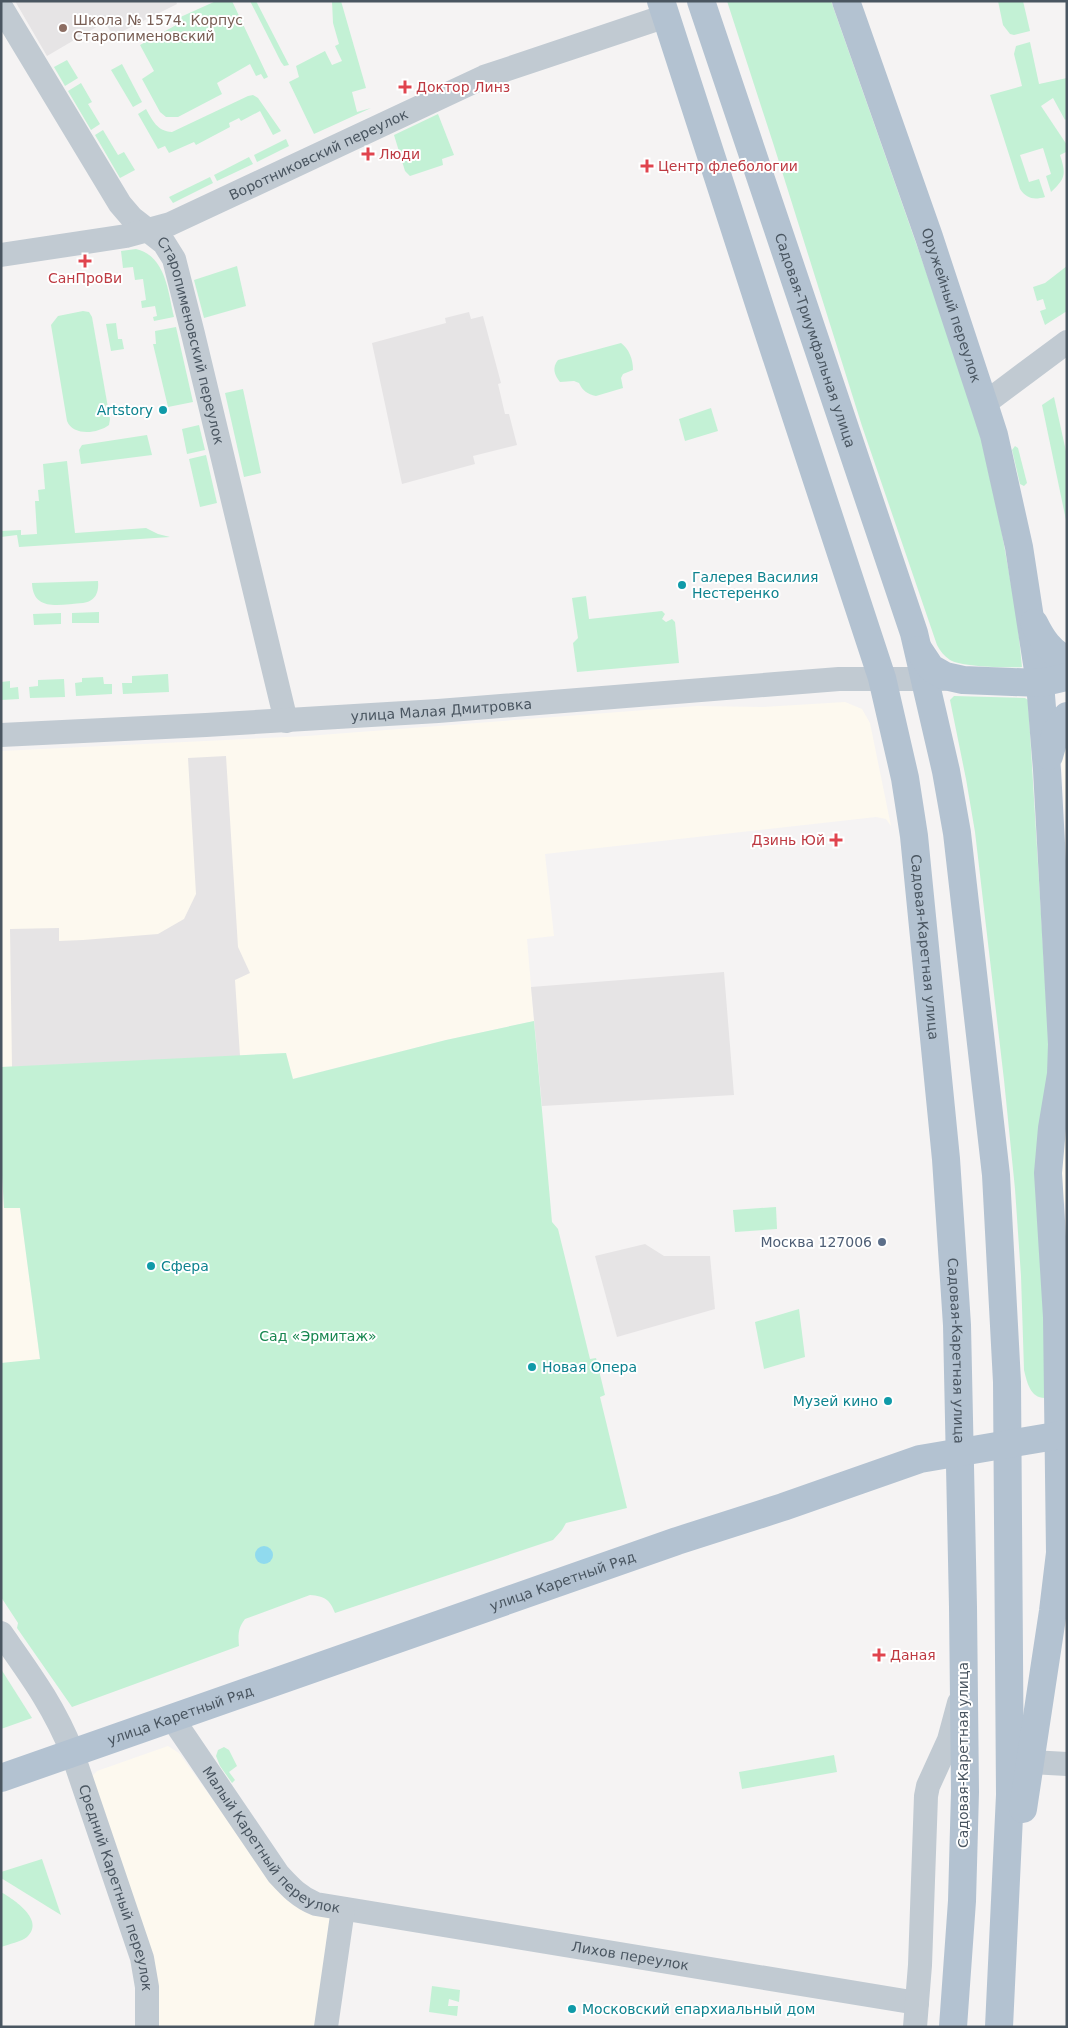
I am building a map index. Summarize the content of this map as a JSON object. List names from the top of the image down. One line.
{"streets":{"main road":["Оружейный переулок","Садовая-Триумфальная улица","Садовая-Каретная улица","улица Каретный Ряд"],"street":["Воротниковский переулок","Старопименовский переулок","улица Малая Дмитровка","Малый Каретный переулок","Средний Каретный переулок","Лихов переулок"]},"crossings":[["Воротниковский переулок","Старопименовский переулок"],["Садовая-Триумфальная улица","улица Малая Дмитровка"],["Старопименовский переулок","улица Малая Дмитровка"],["улица Малая Дмитровка","Садовая-Каретная улица"],["Садовая-Каретная улица","улица Каретный Ряд"],["улица Каретный Ряд","Малый Каретный переулок"],["улица Каретный Ряд","Средний Каретный переулок"],["Малый Каретный переулок","Лихов переулок"]],"parks":["Сад «Эрмитаж»"],"places":{"other":["Школа № 1574. Корпус Старопименовский","Artstory","Галерея Василия Нестеренко","Москва 127006","Сфера","Новая Опера","Музей кино","Московский епархиальный дом"],"health":["Доктор Линз","Люди","Центр флебологии","СанПроВи","Дзинь Юй","Даная"]}}
